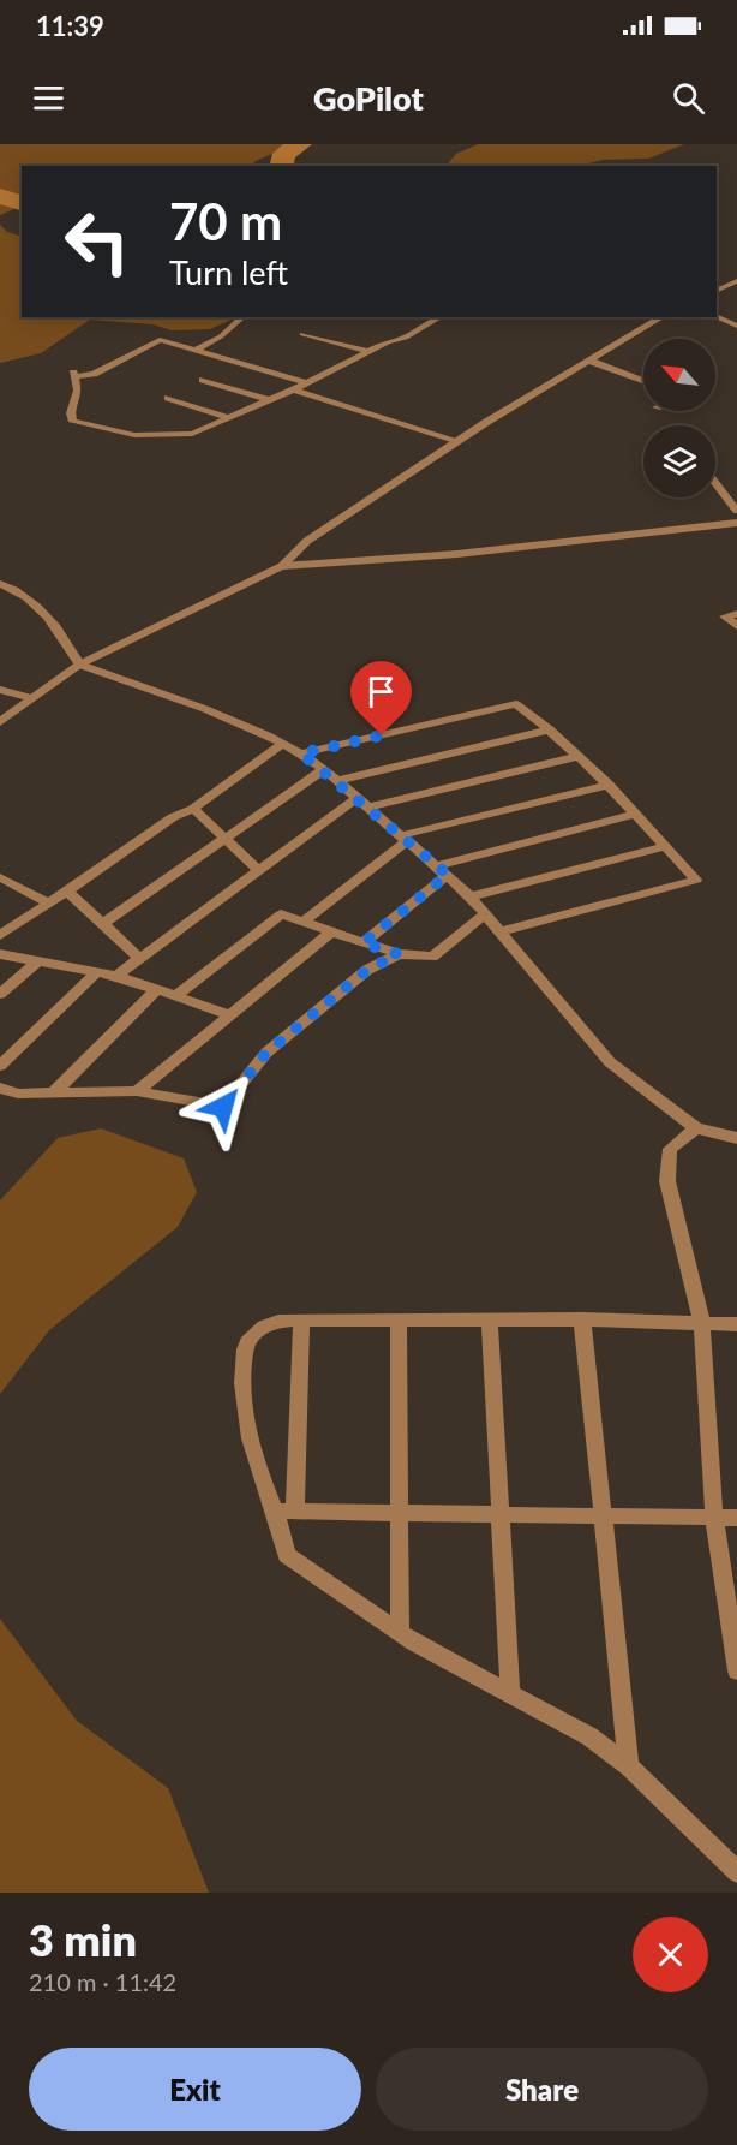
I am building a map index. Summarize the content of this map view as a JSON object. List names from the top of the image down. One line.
{"north":"top left","page":{"status":"11:39","header":"GoPilot","turn":["70 m","Turn left"],"heading":["3 min","210 m · 11:42"],"buttons":["Exit","Share"]}}
